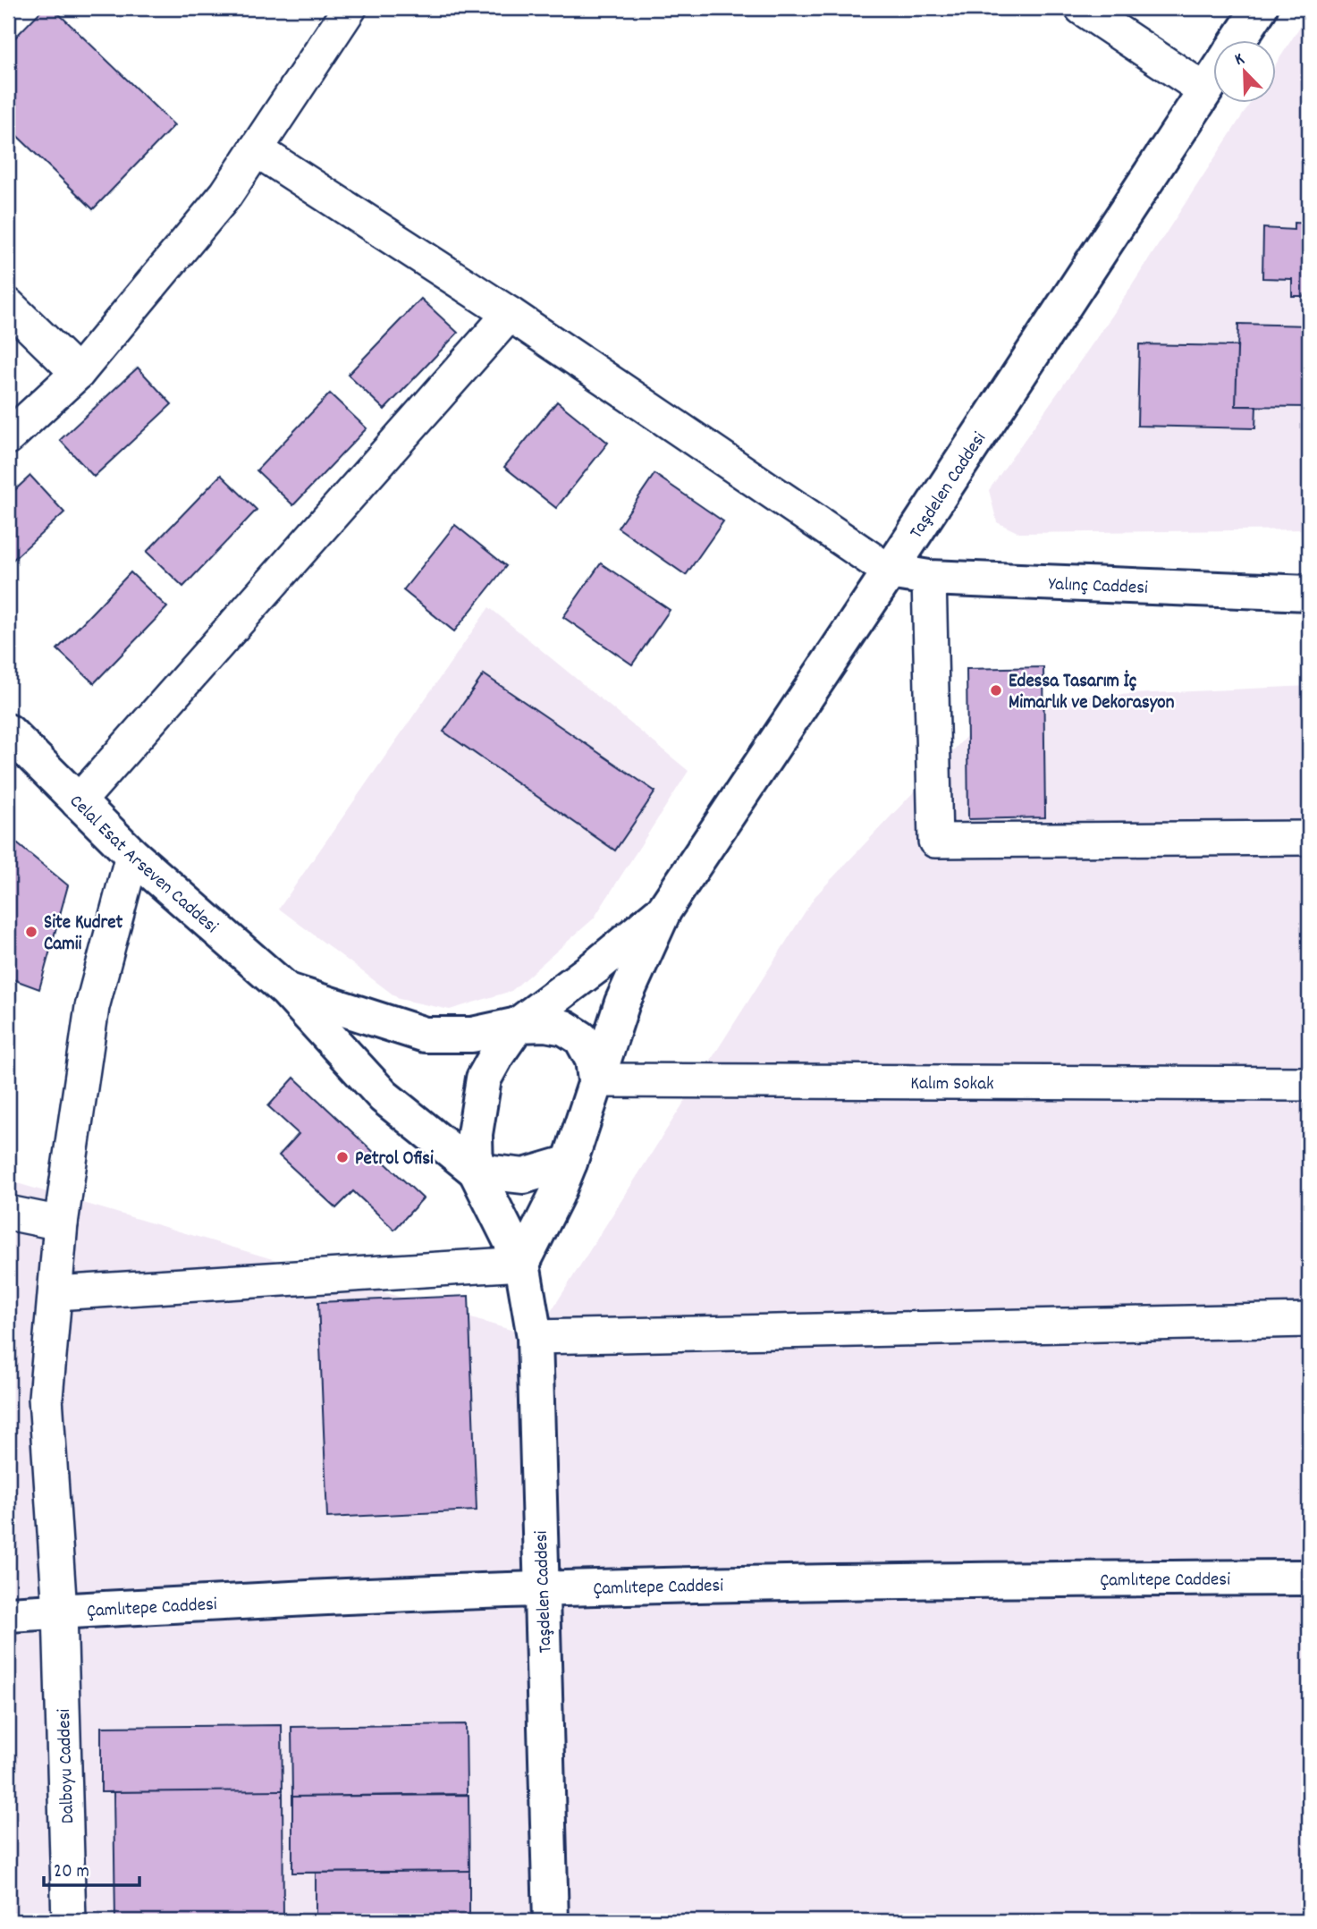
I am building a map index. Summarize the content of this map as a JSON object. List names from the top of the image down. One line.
{"streets":{"main road":["Taşdelen Caddesi","Yalınç Caddesi","Celal Esat Arseven Caddesi","Çamlıtepe Caddesi"],"street":["Kalım Sokak","Dalboyu Caddesi"]},"crossings":[["Taşdelen Caddesi","Yalınç Caddesi"],["Taşdelen Caddesi","Celal Esat Arseven Caddesi"],["Taşdelen Caddesi","Kalım Sokak"],["Taşdelen Caddesi","Çamlıtepe Caddesi"],["Celal Esat Arseven Caddesi","Kalım Sokak"],["Celal Esat Arseven Caddesi","Dalboyu Caddesi"],["Çamlıtepe Caddesi","Dalboyu Caddesi"]],"places":["Edessa Tasarım İç Mimarlık ve Dekorasyon","Site Kudret Camii","Petrol Ofisi"],"scale_bar":"20 m","north":"top left"}
